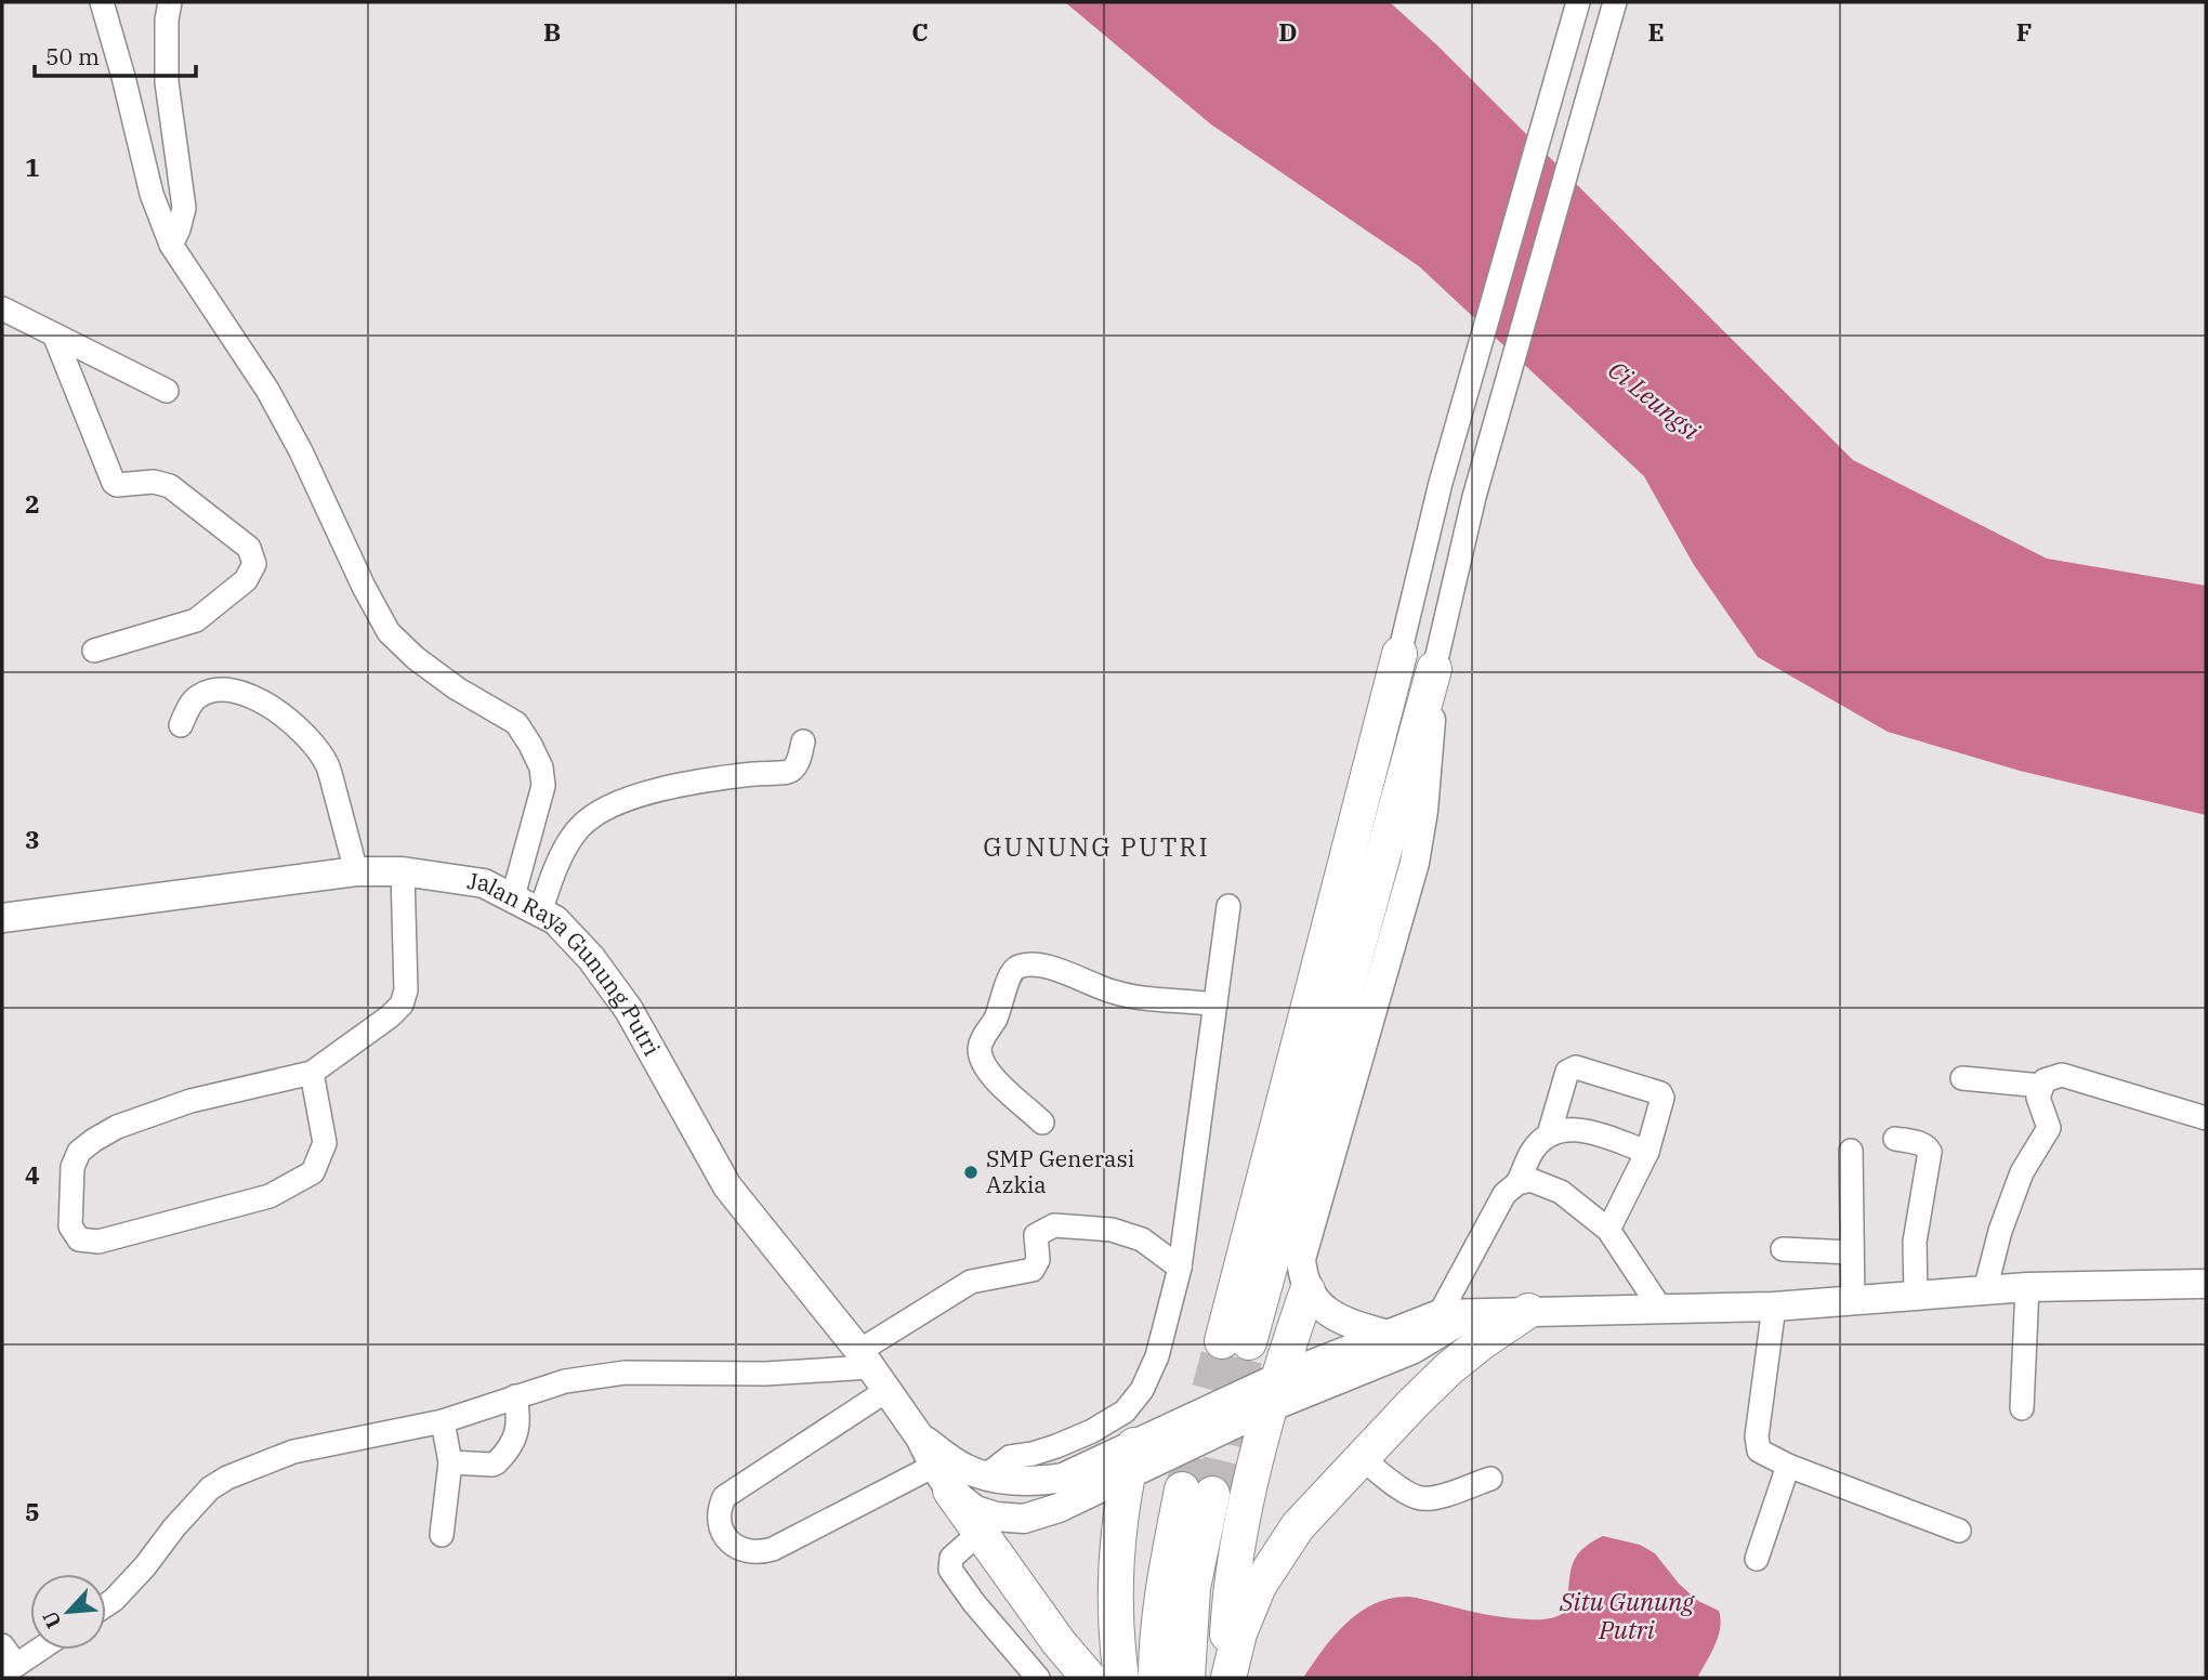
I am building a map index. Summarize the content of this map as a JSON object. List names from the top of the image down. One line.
{"streets":{"main road":["Jalan Raya Gunung Putri"]},"districts":["GUNUNG PUTRI"],"water":["Ci Leungsi","Situ Gunung Putri"],"places":["SMP Generasi Azkia"],"scale_bar":"50 m","north":"bottom left","grid":{"columns":["B","C","D","E","F"],"rows":["1","2","3","4","5"]}}
